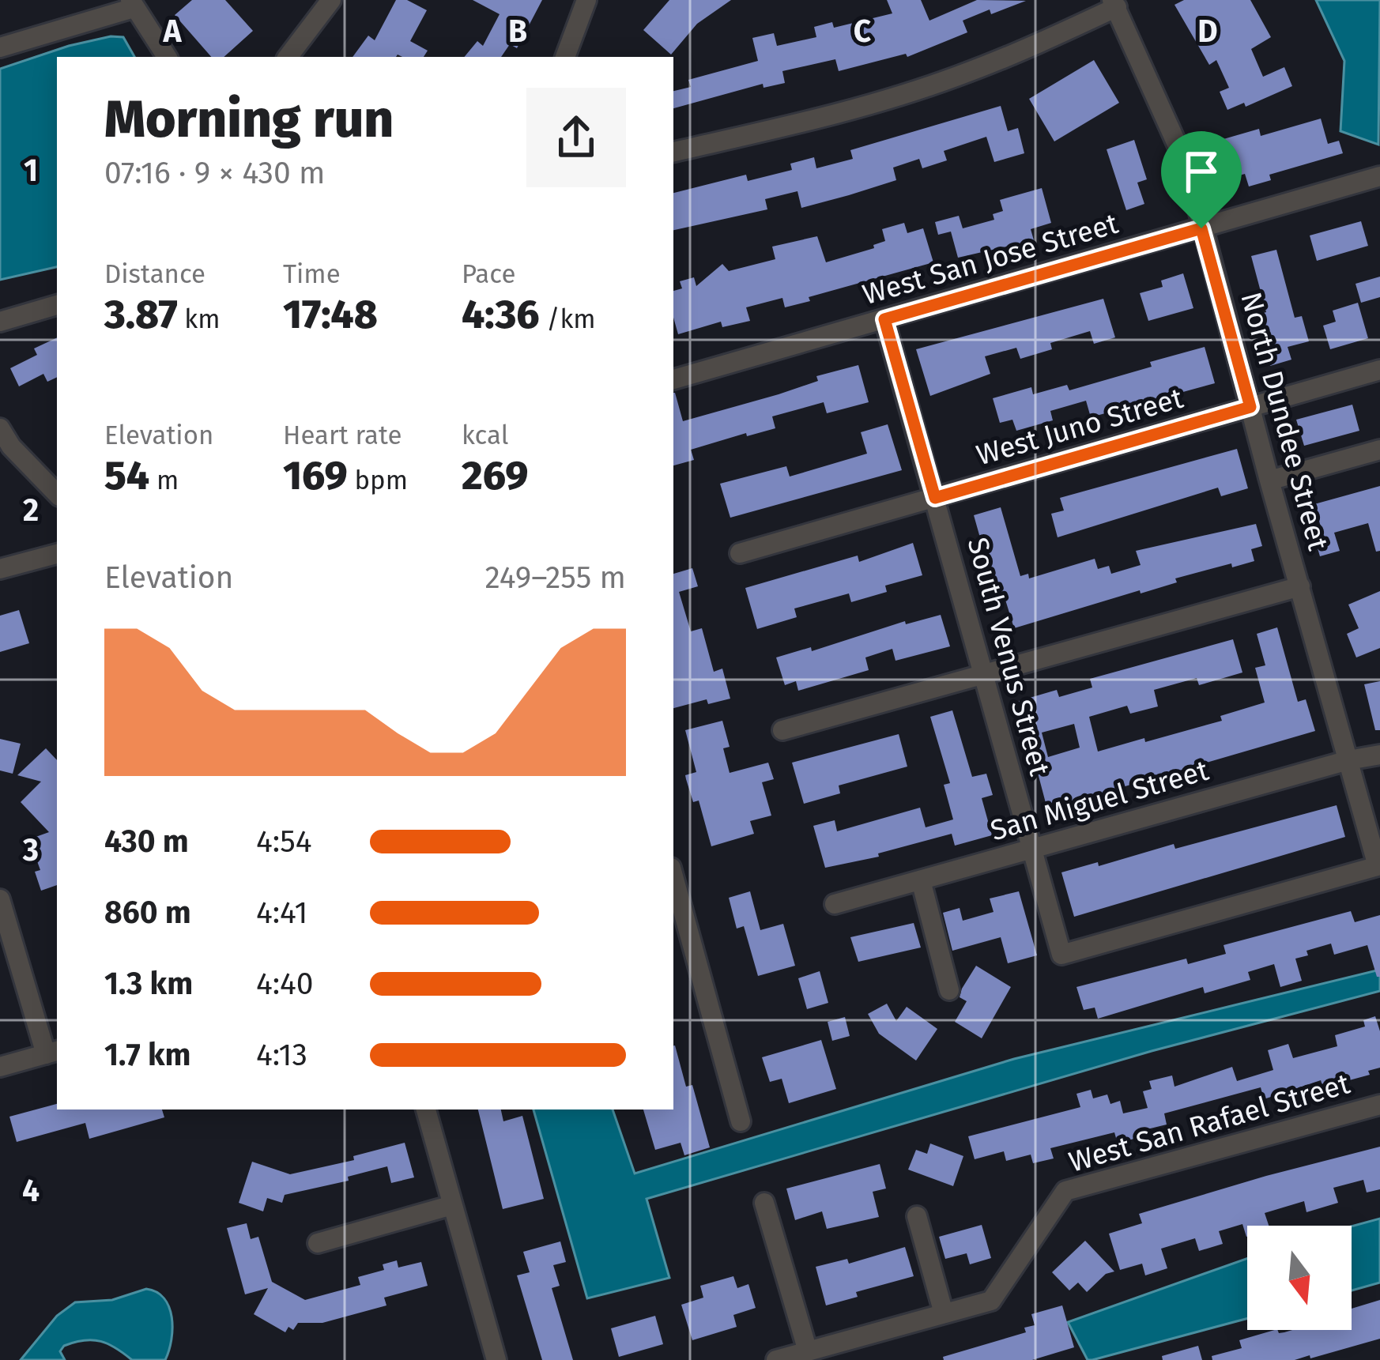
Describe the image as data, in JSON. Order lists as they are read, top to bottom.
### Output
{
  "streets": {
    "street": [
      "West San Jose Street",
      "North Dundee Street",
      "West Juno Street",
      "South Venus Street",
      "San Miguel Street",
      "West San Rafael Street"
    ]
  },
  "crossings": [
    ["West San Jose Street", "North Dundee Street"],
    ["West San Jose Street", "South Venus Street"],
    ["North Dundee Street", "West Juno Street"],
    ["North Dundee Street", "South Venus Street"],
    ["North Dundee Street", "San Miguel Street"],
    ["West Juno Street", "South Venus Street"],
    ["South Venus Street", "San Miguel Street"]
  ],
  "north": "bottom",
  "page": {
    "heading": ["Morning run", "07:16 · 9 × 430 m"],
    "stats": [
      ["Distance", "3.87 km"],
      ["Time", "17:48"],
      ["Pace", "4:36 /km"],
      ["Elevation", "54 m"],
      ["Heart rate", "169 bpm"],
      ["kcal", "269"]
    ],
    "chart": ["Elevation", "249–255 m"],
    "list": [
      {
        "name": "430 m",
        "note": "4:54"
      },
      {
        "name": "860 m",
        "note": "4:41"
      },
      {
        "name": "1.3 km",
        "note": "4:40"
      },
      {
        "name": "1.7 km",
        "note": "4:13"
      }
    ]
  },
  "grid": {
    "columns": [
      "A",
      "B",
      "C",
      "D"
    ],
    "rows": [
      "1",
      "2",
      "3",
      "4"
    ]
  }
}
